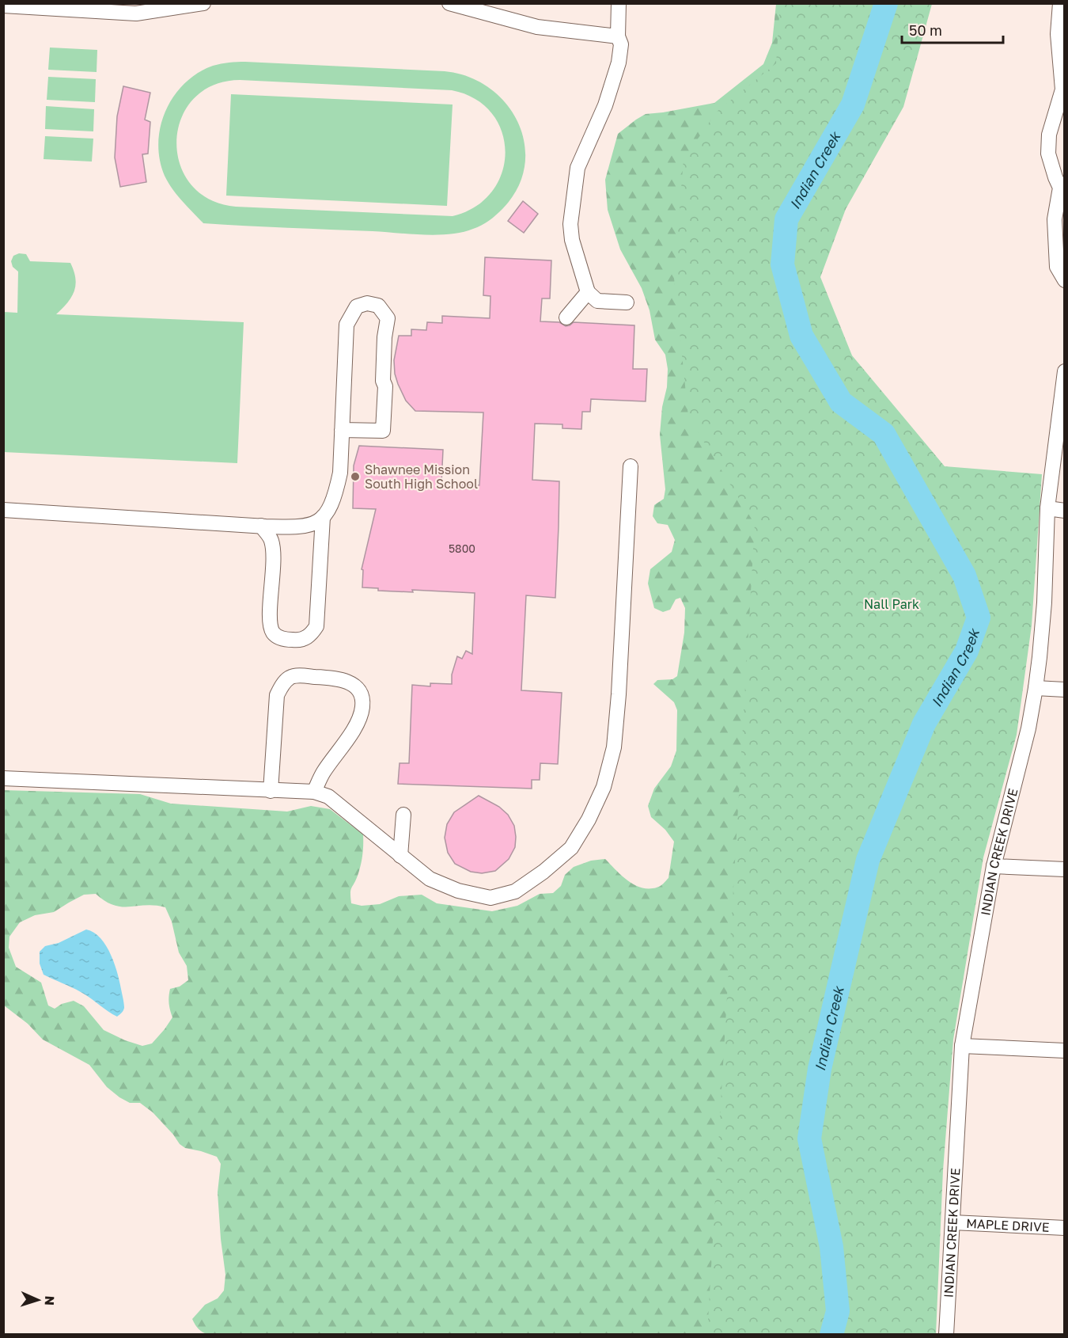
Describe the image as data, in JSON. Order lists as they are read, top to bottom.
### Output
{
  "streets": {
    "street": ["INDIAN CREEK DRIVE", "MAPLE DRIVE"]
  },
  "crossings": [
    ["INDIAN CREEK DRIVE", "MAPLE DRIVE"]
  ],
  "water": ["Indian Creek"],
  "parks": ["Nall Park"],
  "places": ["Shawnee Mission South High School"],
  "house_numbers": ["5800"],
  "scale_bar": "50 m",
  "north": "right"
}
